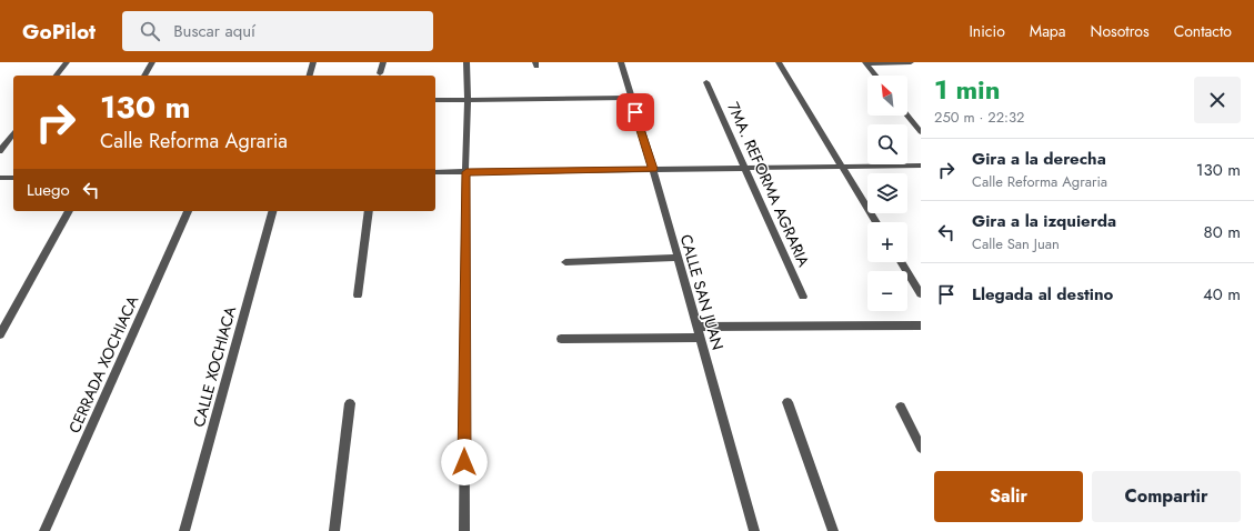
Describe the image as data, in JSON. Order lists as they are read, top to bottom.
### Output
{
  "streets": {
    "street": [
      "7MA. REFORMA AGRARIA",
      "CALLE SAN JUAN",
      "CERRADA XOCHIACA",
      "CALLE XOCHIACA"
    ]
  },
  "north": "top left",
  "page": {
    "header": "GoPilot",
    "search": "Buscar aquí",
    "nav": [
      "Inicio",
      "Mapa",
      "Nosotros",
      "Contacto"
    ],
    "heading": ["1 min", "250 m · 22:32"],
    "map_buttons": ["+", "−"],
    "turn": ["130 m", "Calle Reforma Agraria"],
    "list": [
      {
        "name": "Gira a la derecha",
        "note": "Calle Reforma Agraria",
        "value": "130 m"
      },
      {
        "name": "Gira a la izquierda",
        "note": "Calle San Juan",
        "value": "80 m"
      },
      {
        "name": "Llegada al destino",
        "value": "40 m"
      }
    ],
    "then": "Luego",
    "buttons": ["Salir", "Compartir"]
  }
}
